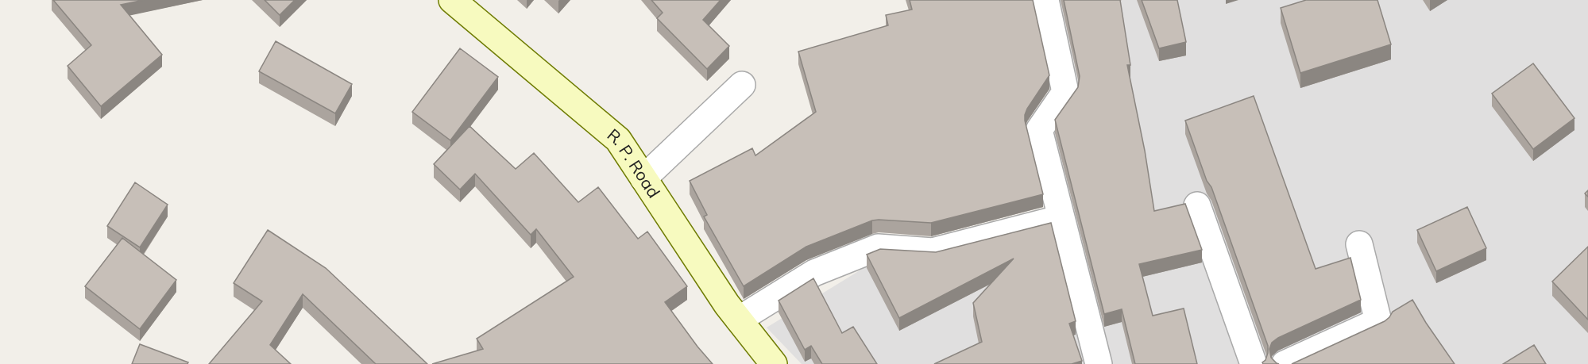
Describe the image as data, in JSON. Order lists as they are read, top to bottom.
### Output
{
  "streets": {
    "street": ["R. P. Road"]
  }
}
